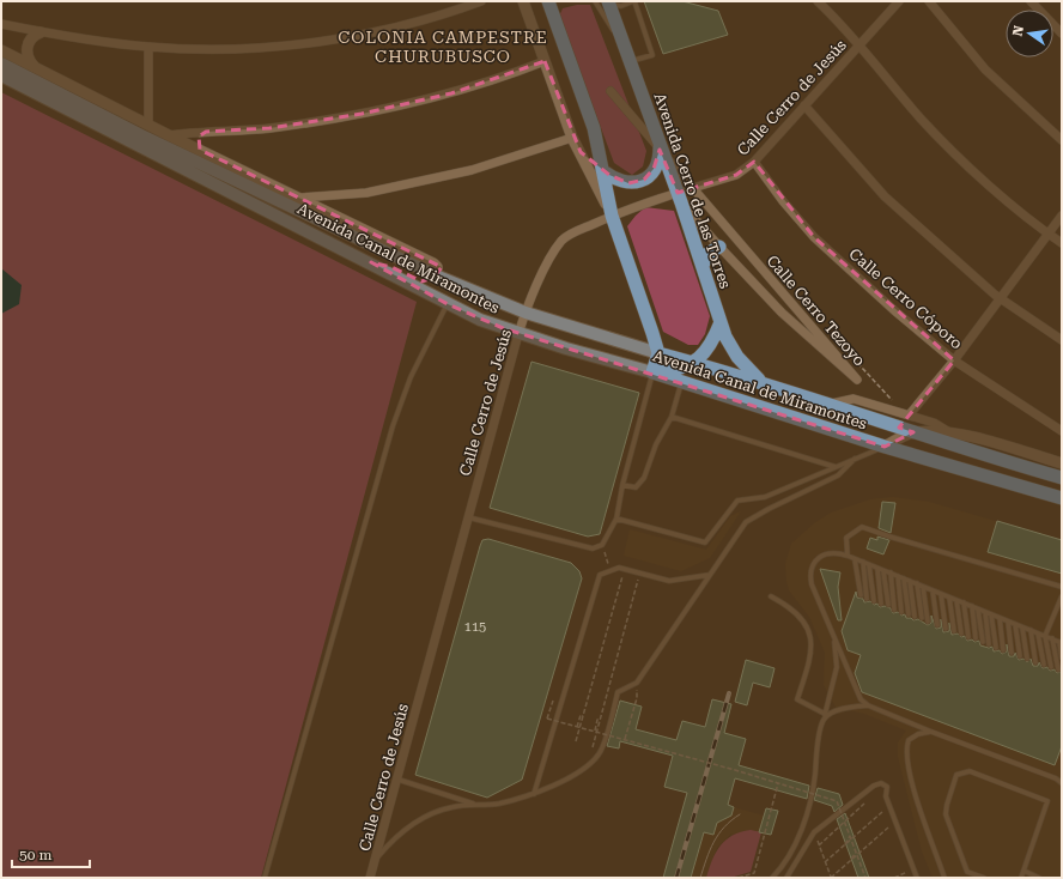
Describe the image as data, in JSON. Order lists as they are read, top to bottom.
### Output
{
  "streets": {
    "main road": ["Avenida Cerro de las Torres", "Avenida Canal de Miramontes"],
    "street": ["Calle Cerro de Jesús", "Calle Cerro Cóporo", "Calle Cerro Tezoyo"]
  },
  "crossings": [
    ["Calle Cerro de Jesús", "Avenida Cerro de las Torres"],
    ["Calle Cerro de Jesús", "Avenida Canal de Miramontes"],
    ["Calle Cerro de Jesús", "Calle Cerro Cóporo"],
    ["Calle Cerro de Jesús", "Calle Cerro Tezoyo"],
    ["Avenida Cerro de las Torres", "Avenida Canal de Miramontes"],
    ["Avenida Cerro de las Torres", "Calle Cerro Tezoyo"]
  ],
  "districts": ["COLONIA CAMPESTRE CHURUBUSCO"],
  "house_numbers": ["115"],
  "scale_bar": "50 m",
  "north": "left"
}
